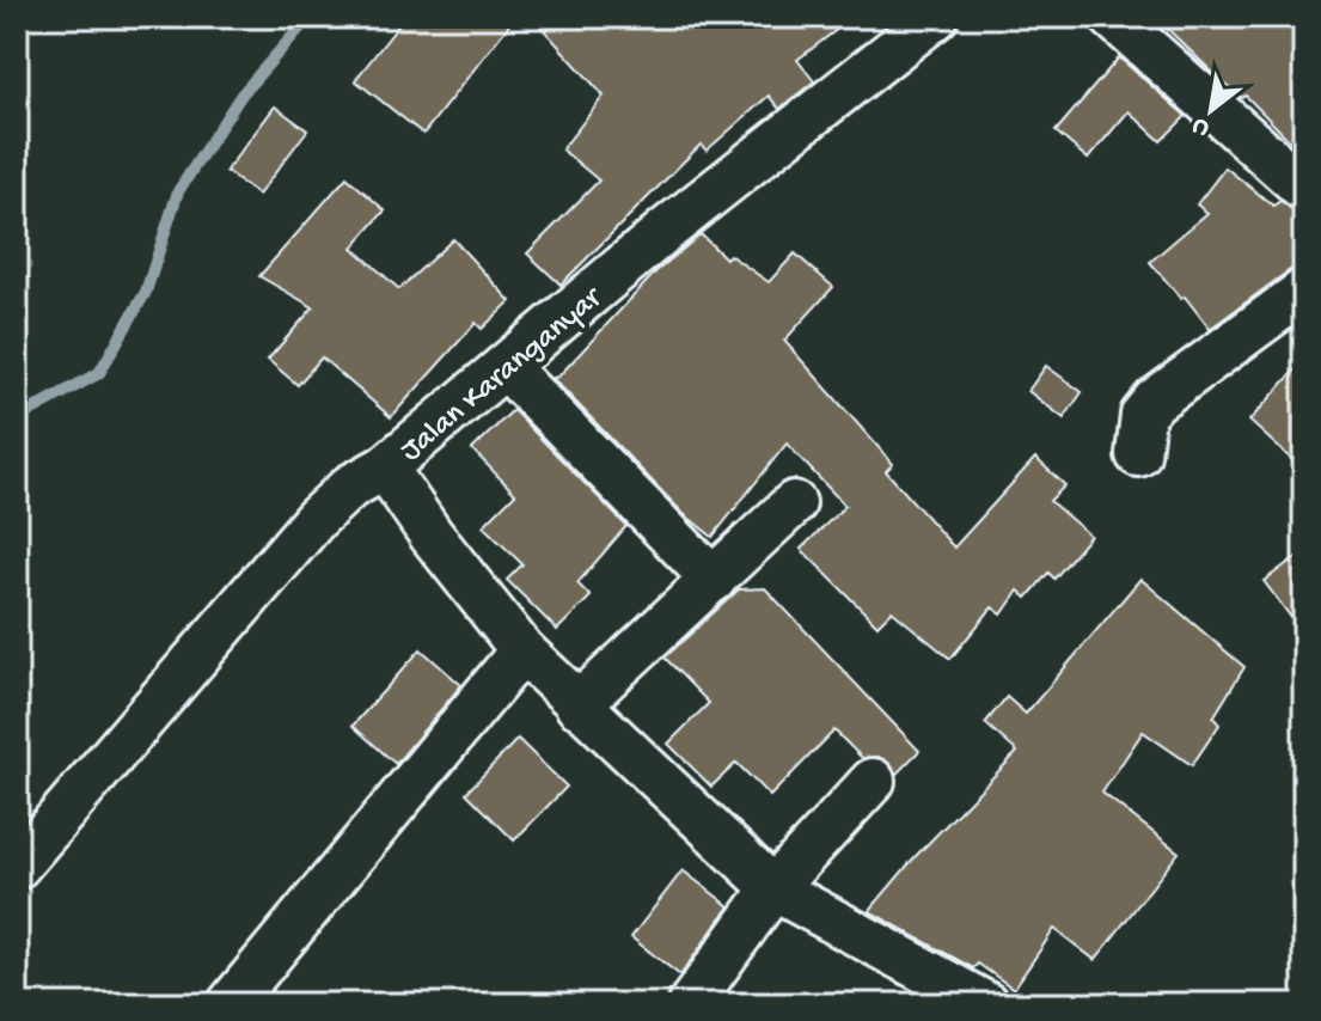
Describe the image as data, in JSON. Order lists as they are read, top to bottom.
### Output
{
  "streets": {
    "street": ["Jalan Karanganyar"]
  },
  "north": "bottom left"
}
